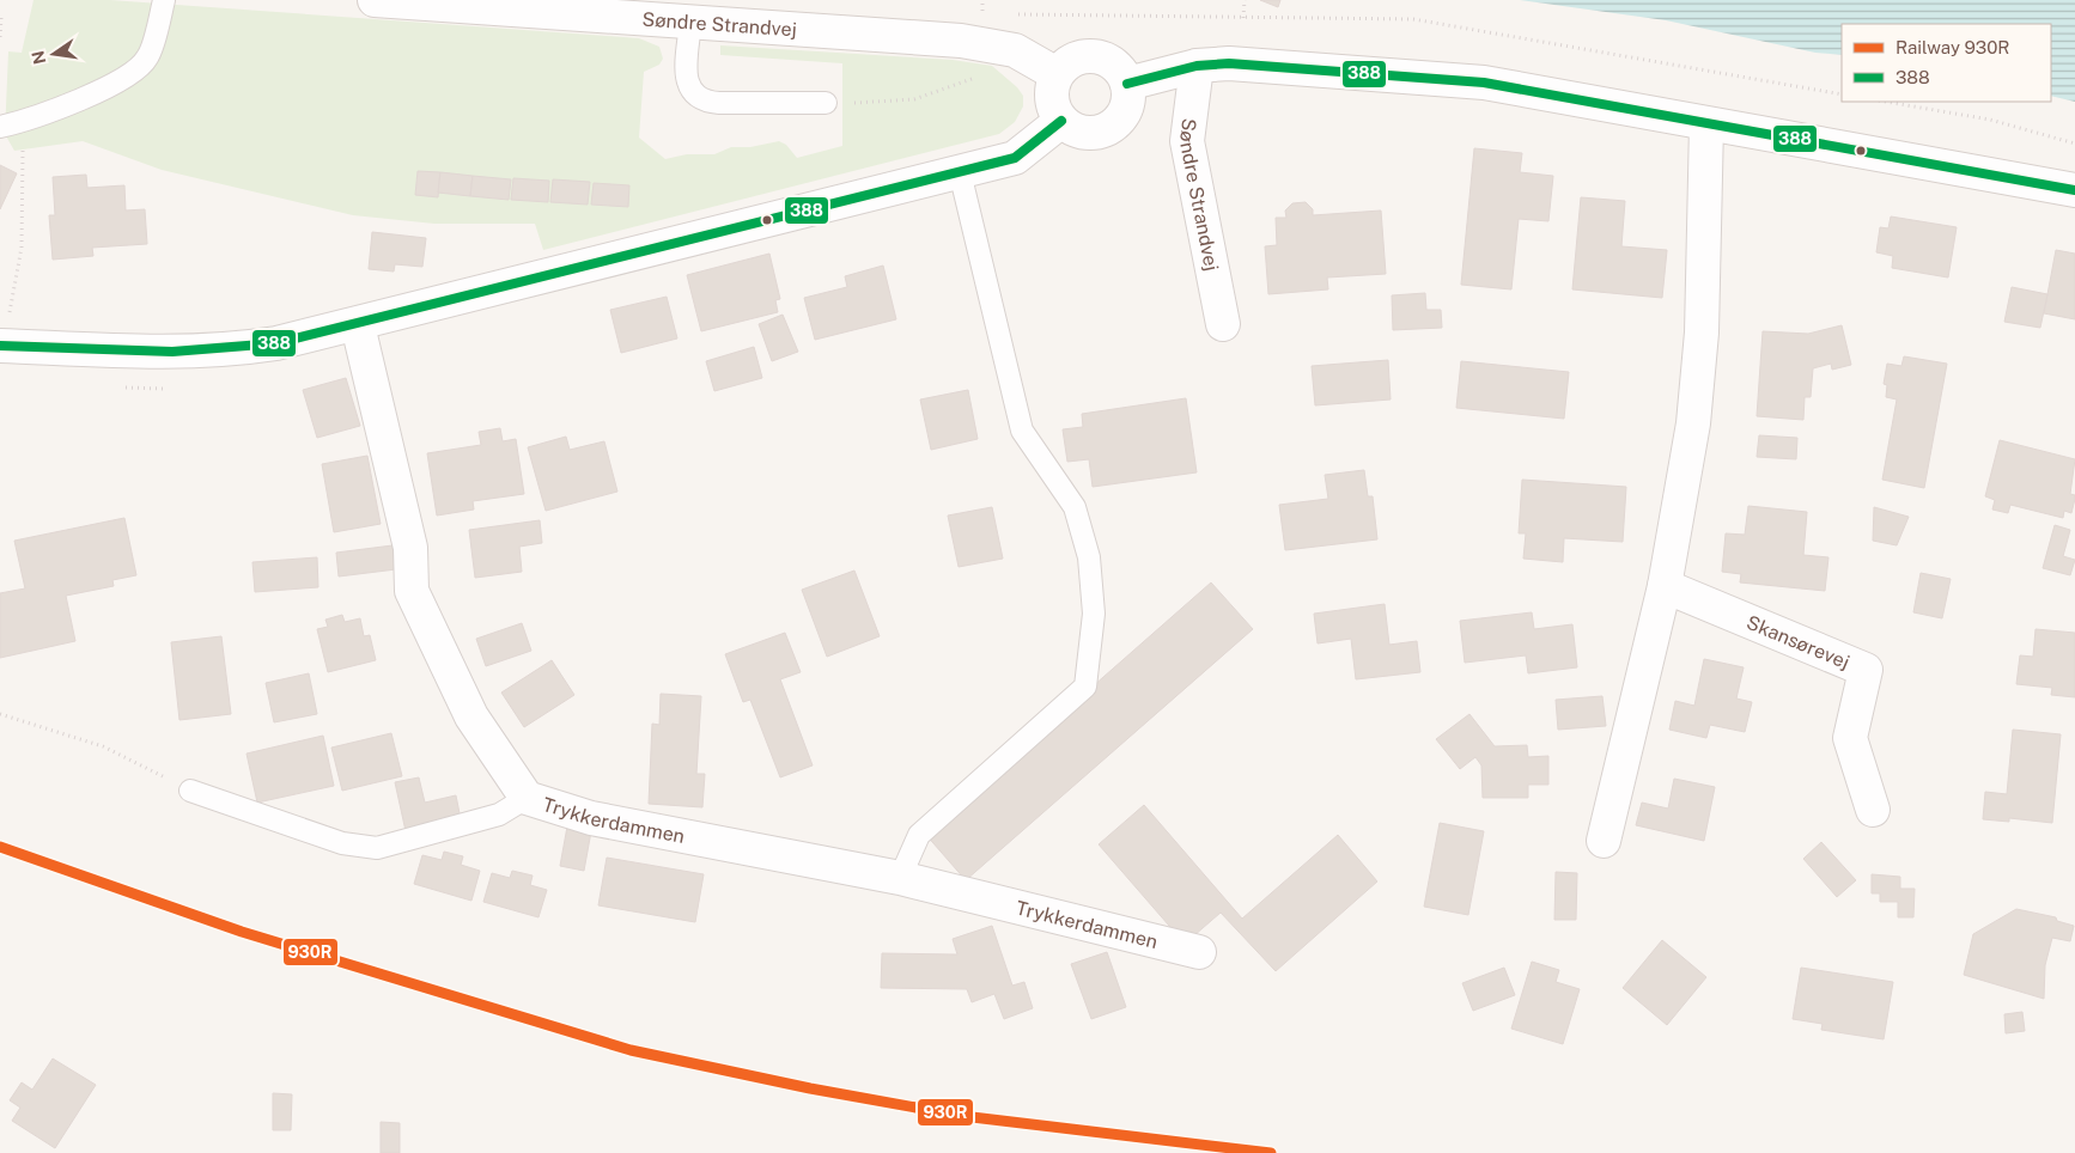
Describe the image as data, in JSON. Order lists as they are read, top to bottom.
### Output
{
  "streets": {
    "street": ["Søndre Strandvej", "Skansørevej", "Trykkerdammen"]
  },
  "lines": ["transit line 388", "rail line 930R"],
  "legend": ["Railway 930R", "388"],
  "north": "left"
}
